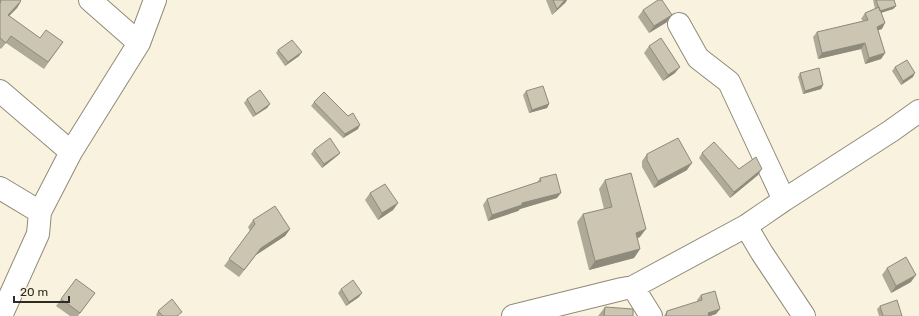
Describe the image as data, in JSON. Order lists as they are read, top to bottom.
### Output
{
  "scale_bar": "20 m"
}
